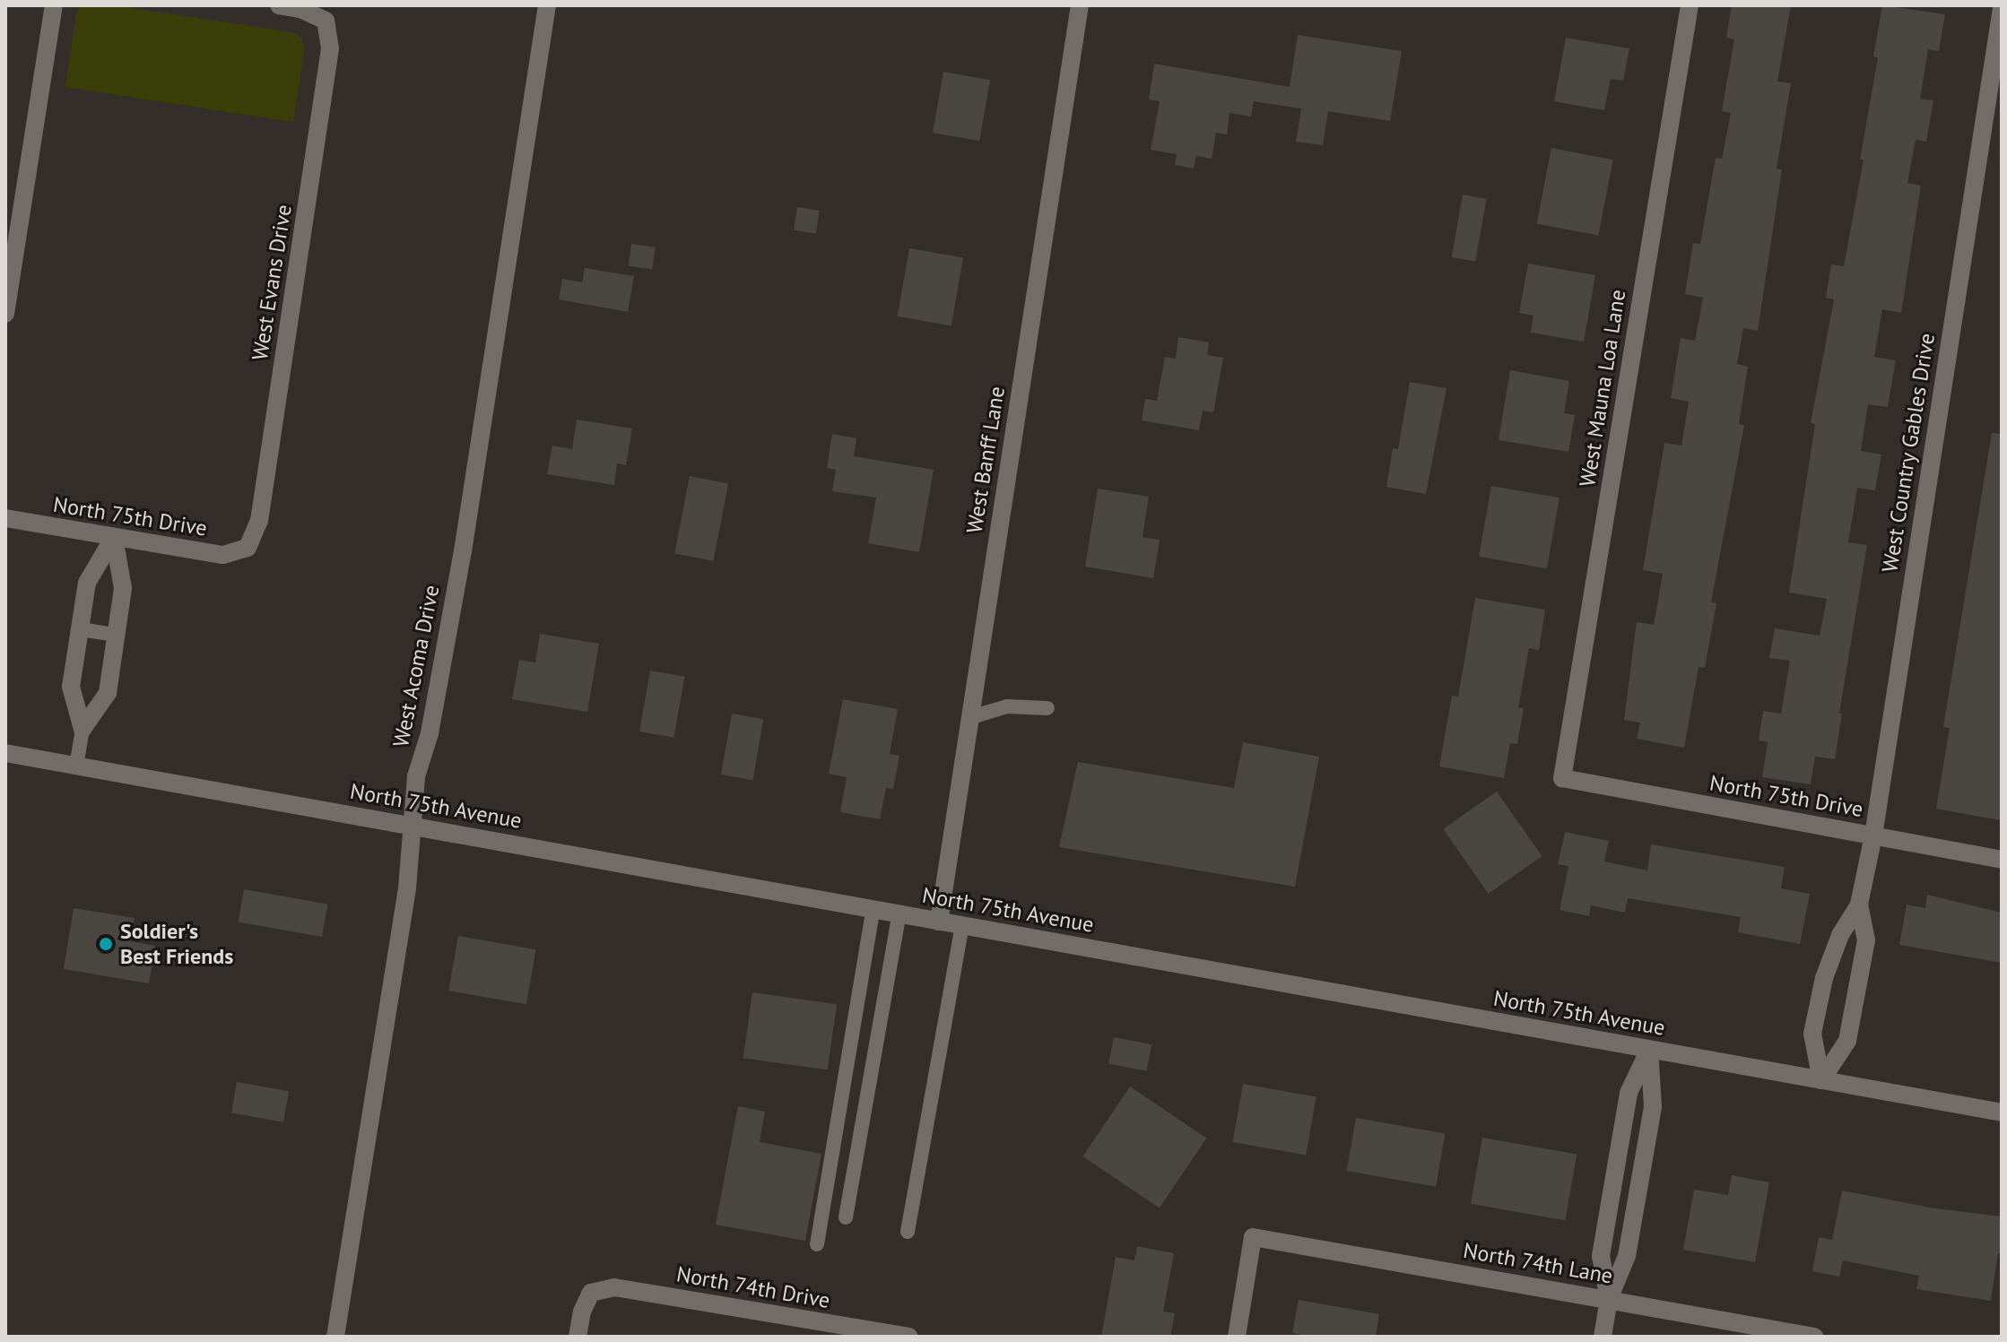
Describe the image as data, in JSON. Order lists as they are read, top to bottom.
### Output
{
  "streets": {
    "street": [
      "West Evans Drive",
      "West Mauna Loa Lane",
      "West Country Gables Drive",
      "West Banff Lane",
      "North 75th Drive",
      "West Acoma Drive",
      "North 75th Avenue",
      "North 74th Lane",
      "North 74th Drive"
    ]
  },
  "crossings": [
    ["West Evans Drive", "North 75th Drive"],
    ["West Mauna Loa Lane", "North 75th Drive"],
    ["West Country Gables Drive", "North 75th Drive"],
    ["West Country Gables Drive", "North 75th Avenue"],
    ["West Banff Lane", "North 75th Avenue"],
    ["West Acoma Drive", "North 75th Avenue"]
  ],
  "places": ["Soldier's Best Friends"]
}
